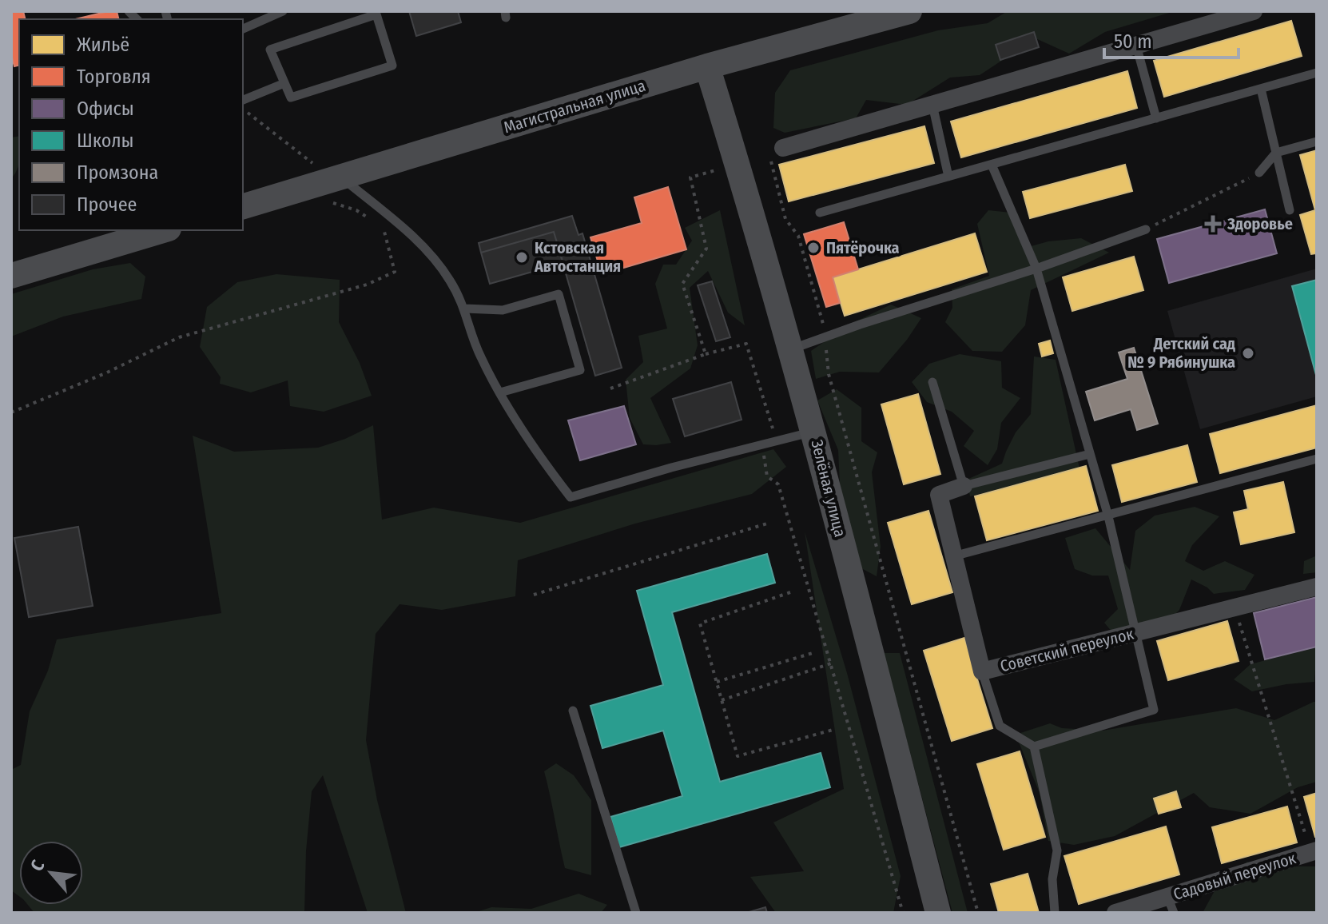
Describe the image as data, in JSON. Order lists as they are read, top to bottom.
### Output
{
  "streets": {
    "main road": ["Магистральная улица", "Зелёная улица"],
    "street": ["Советский переулок", "Садовый переулок"]
  },
  "crossings": [
    ["Магистральная улица", "Зелёная улица"]
  ],
  "places": {
    "health": ["Здоровье"],
    "other": ["Пятёрочка", "Кстовская Автостанция", "Детский сад № 9 Рябинушка"]
  },
  "legend": [
    "Жильё",
    "Торговля",
    "Офисы",
    "Школы",
    "Промзона",
    "Прочее"
  ],
  "scale_bar": "50 m",
  "north": "top left"
}
